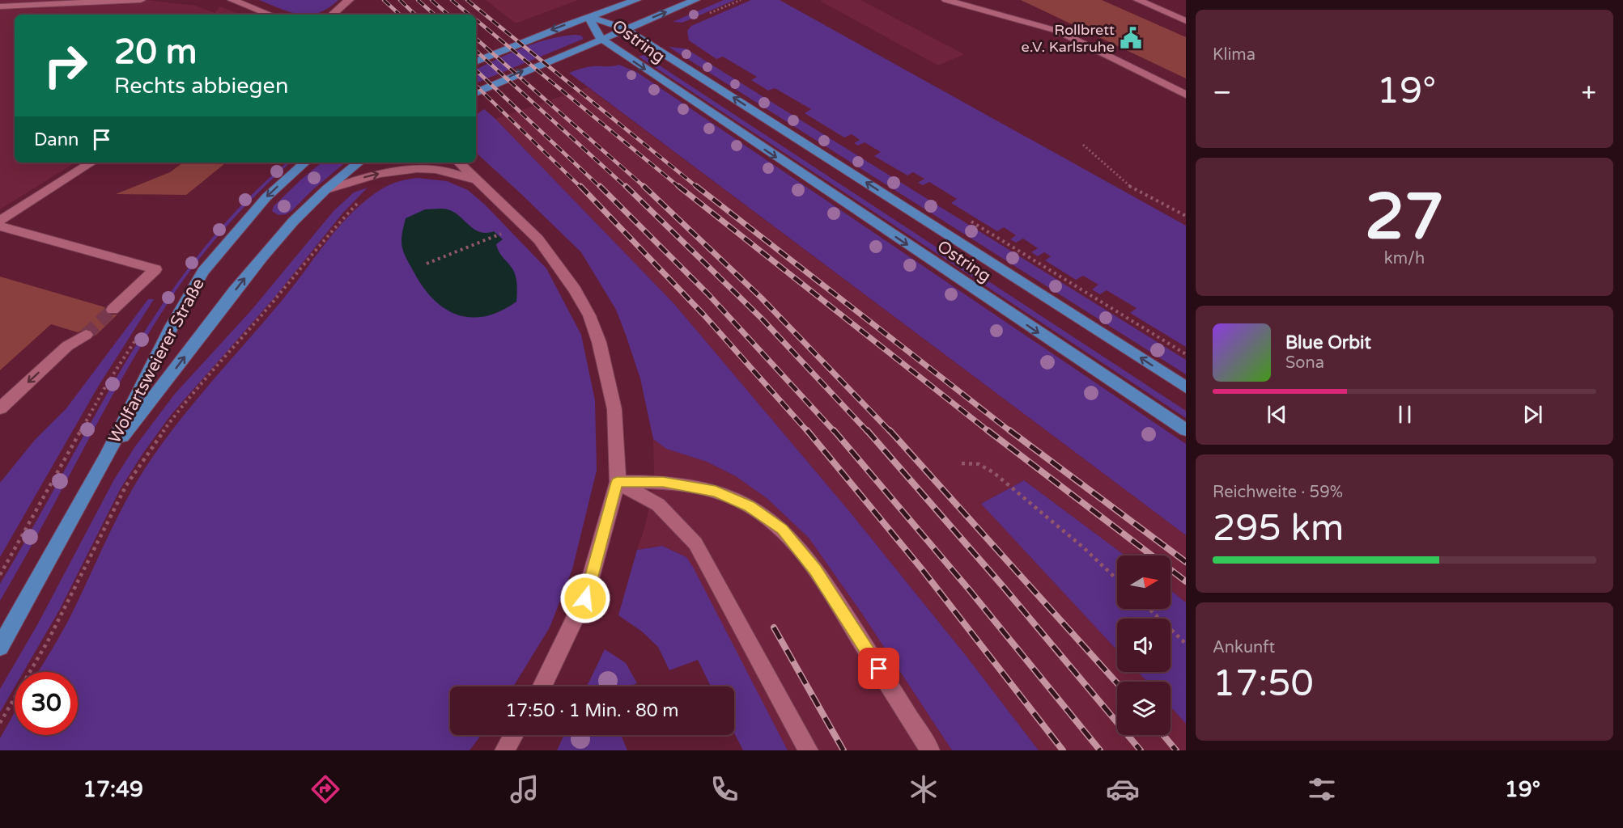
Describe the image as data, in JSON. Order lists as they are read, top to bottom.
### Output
{
  "streets": {
    "main road": ["Ostring", "Wolfartsweierer Straße"]
  },
  "places": {
    "public building": ["Rollbrett e.V. Karlsruhe"]
  },
  "north": "right",
  "page": {
    "tile": [
      "Klima",
      ["27", "km/h"],
      ["Reichweite · 59%", "295 km"],
      ["Ankunft", "17:50"]
    ],
    "turn": ["20 m", "Rechts abbiegen"],
    "heat": ["−", "19°", "+"],
    "then": "Dann",
    "song": ["Blue Orbit", "Sona"],
    "limit": "30",
    "trip": "17:50 · 1 Min. · 80 m",
    "tabs": ["17:49", "19°"]
  }
}
